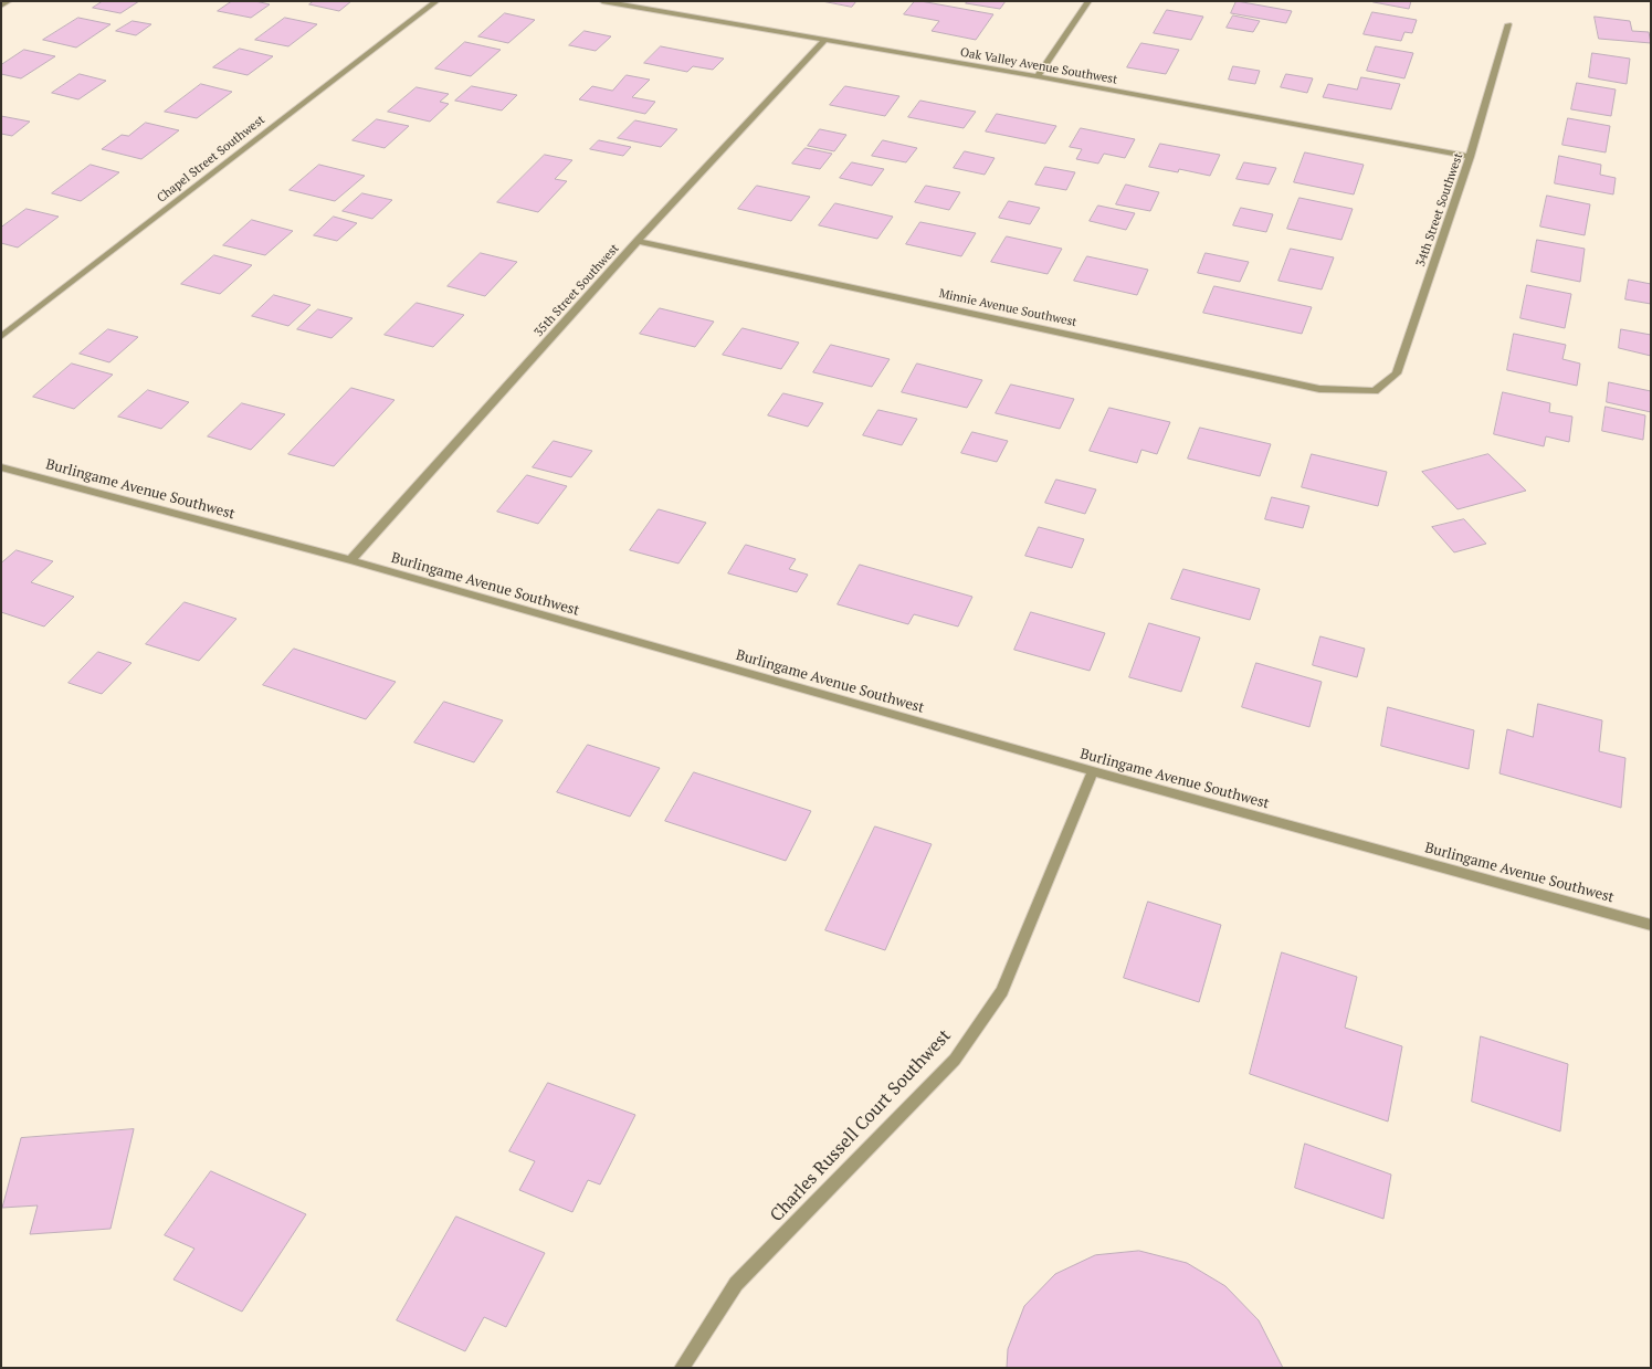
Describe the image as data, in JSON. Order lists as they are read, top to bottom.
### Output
{
  "streets": {
    "street": [
      "Oak Valley Avenue Southwest",
      "Chapel Street Southwest",
      "34th Street Southwest",
      "35th Street Southwest",
      "Minnie Avenue Southwest",
      "Burlingame Avenue Southwest",
      "Charles Russell Court Southwest"
    ]
  },
  "crossings": [
    ["Oak Valley Avenue Southwest", "34th Street Southwest"],
    ["Oak Valley Avenue Southwest", "35th Street Southwest"],
    ["34th Street Southwest", "Minnie Avenue Southwest"],
    ["35th Street Southwest", "Minnie Avenue Southwest"],
    ["35th Street Southwest", "Burlingame Avenue Southwest"],
    ["Burlingame Avenue Southwest", "Charles Russell Court Southwest"]
  ]
}
